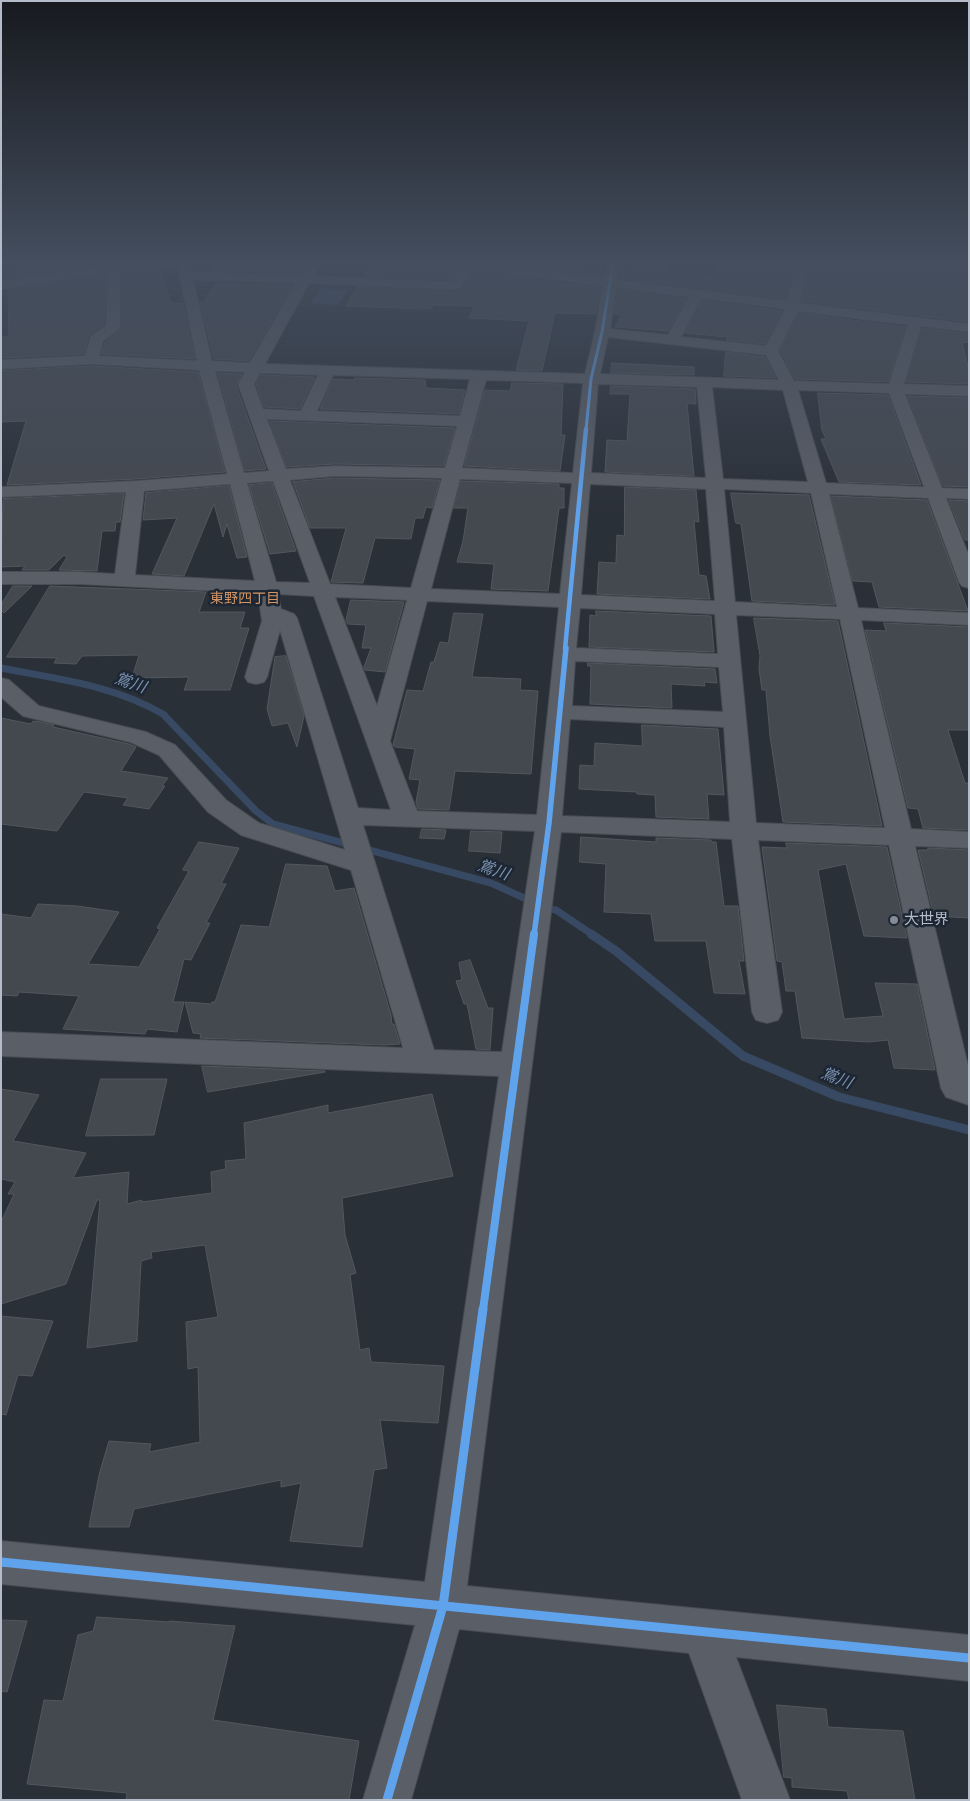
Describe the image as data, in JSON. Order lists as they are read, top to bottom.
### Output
{
  "districts": ["東野四丁目"],
  "water": ["鴬川"],
  "places": ["大世界"]
}
